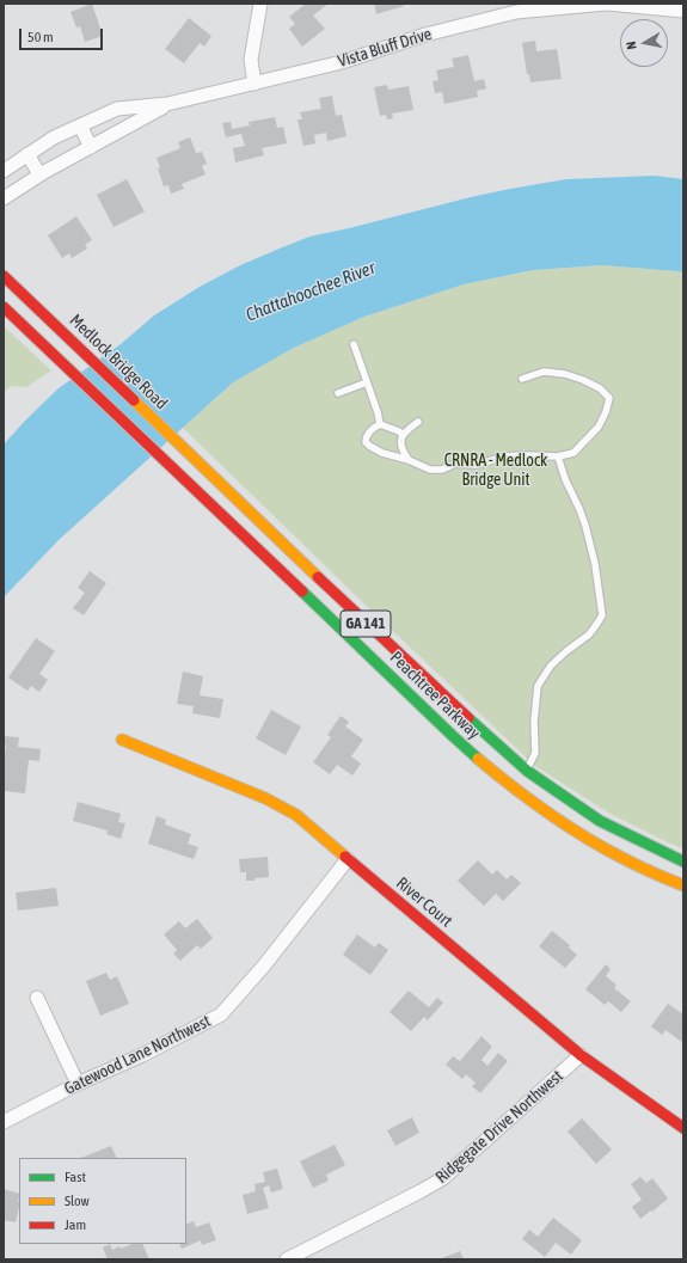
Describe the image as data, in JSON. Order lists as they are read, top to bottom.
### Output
{
  "streets": {
    "main road": [
      "Medlock Bridge Road",
      "GA 141",
      "Peachtree Parkway",
      "River Court"
    ],
    "street": ["Vista Bluff Drive", "Gatewood Lane Northwest", "Ridgegate Drive Northwest"]
  },
  "crossings": [
    ["Medlock Bridge Road", "Peachtree Parkway"],
    ["River Court", "Gatewood Lane Northwest"],
    ["River Court", "Ridgegate Drive Northwest"]
  ],
  "water": ["Chattahoochee River"],
  "parks": ["CRNRA - Medlock Bridge Unit"],
  "legend": ["Fast", "Slow", "Jam"],
  "scale_bar": "50 m",
  "north": "left"
}
